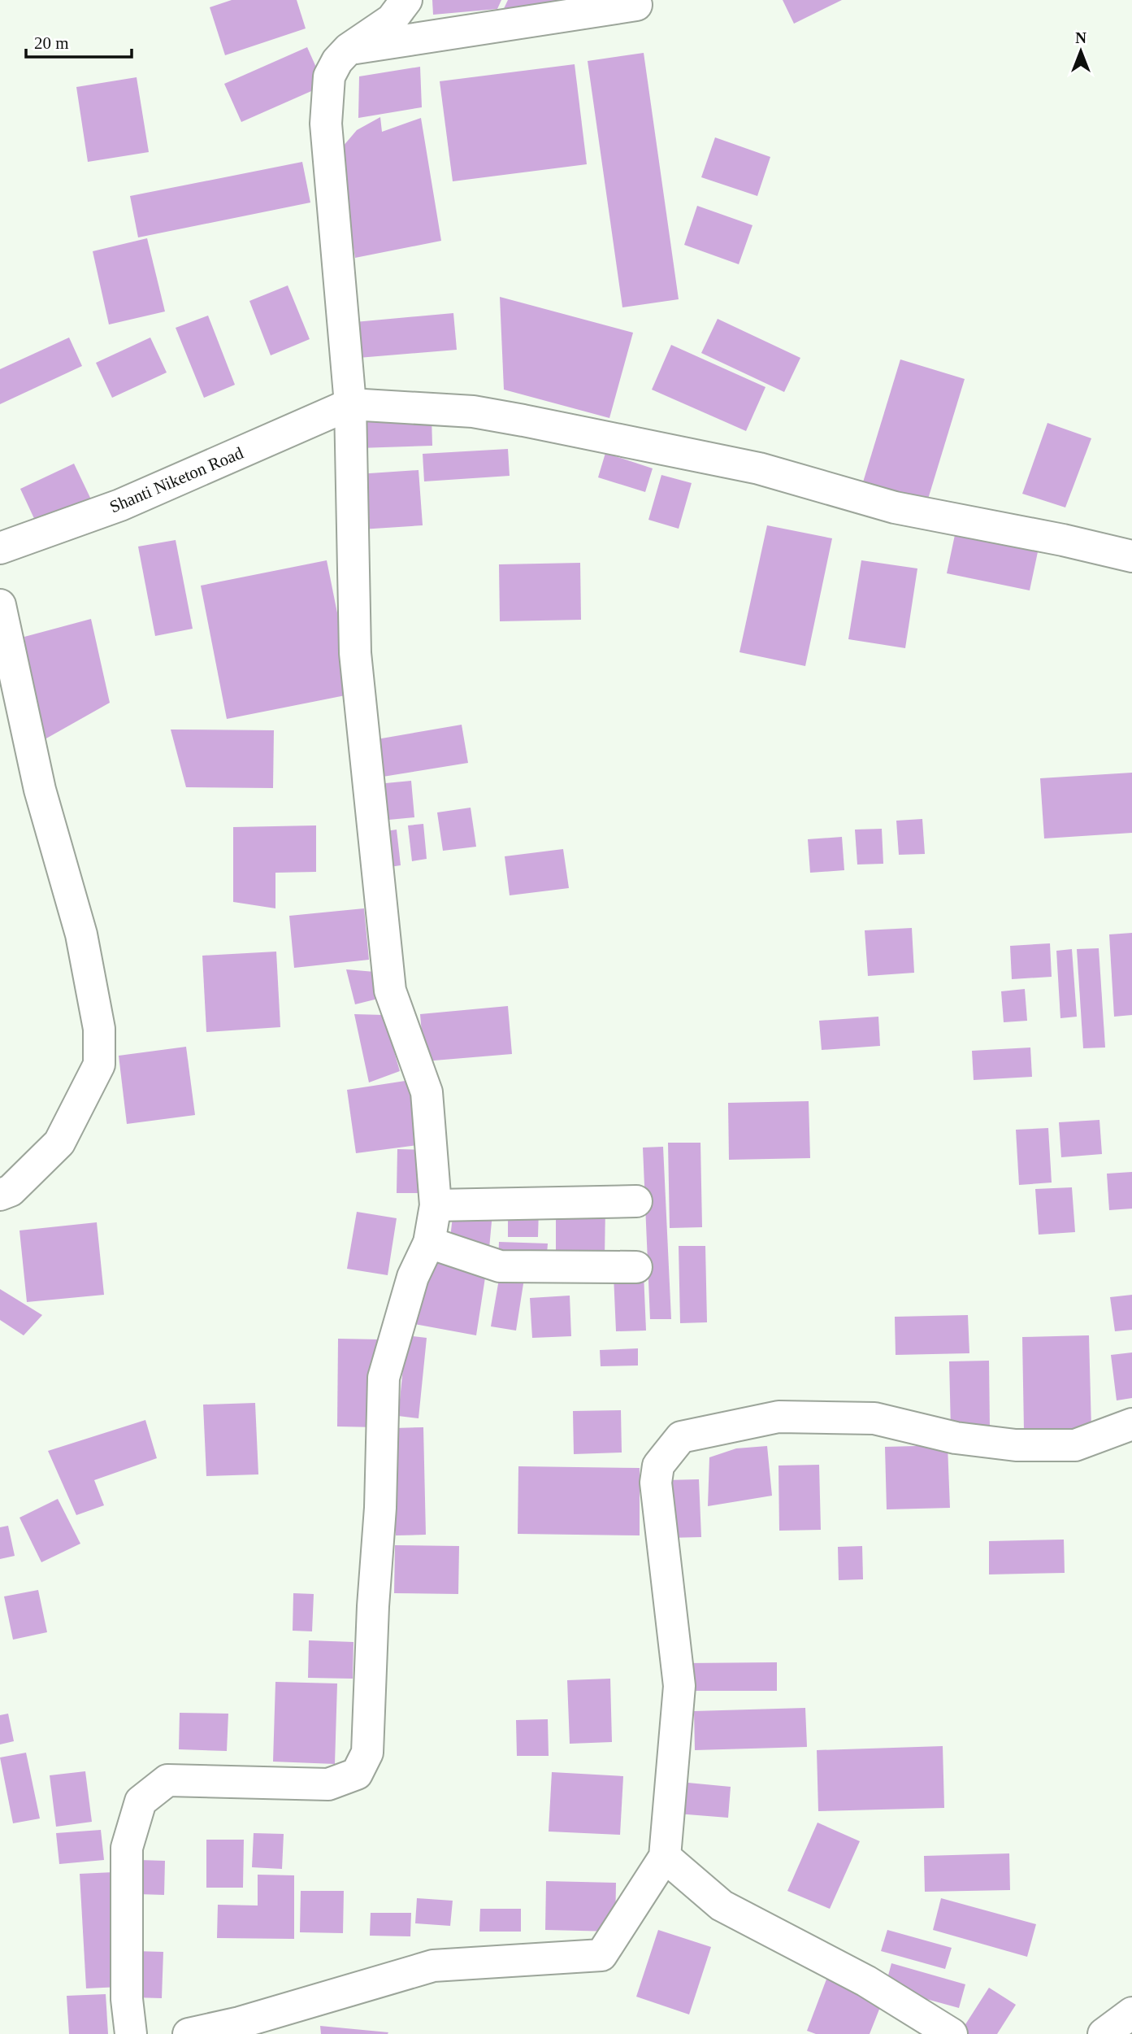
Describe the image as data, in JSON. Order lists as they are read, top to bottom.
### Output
{
  "streets": {
    "street": ["Shanti Niketon Road"]
  },
  "scale_bar": "20 m",
  "north": "top"
}
